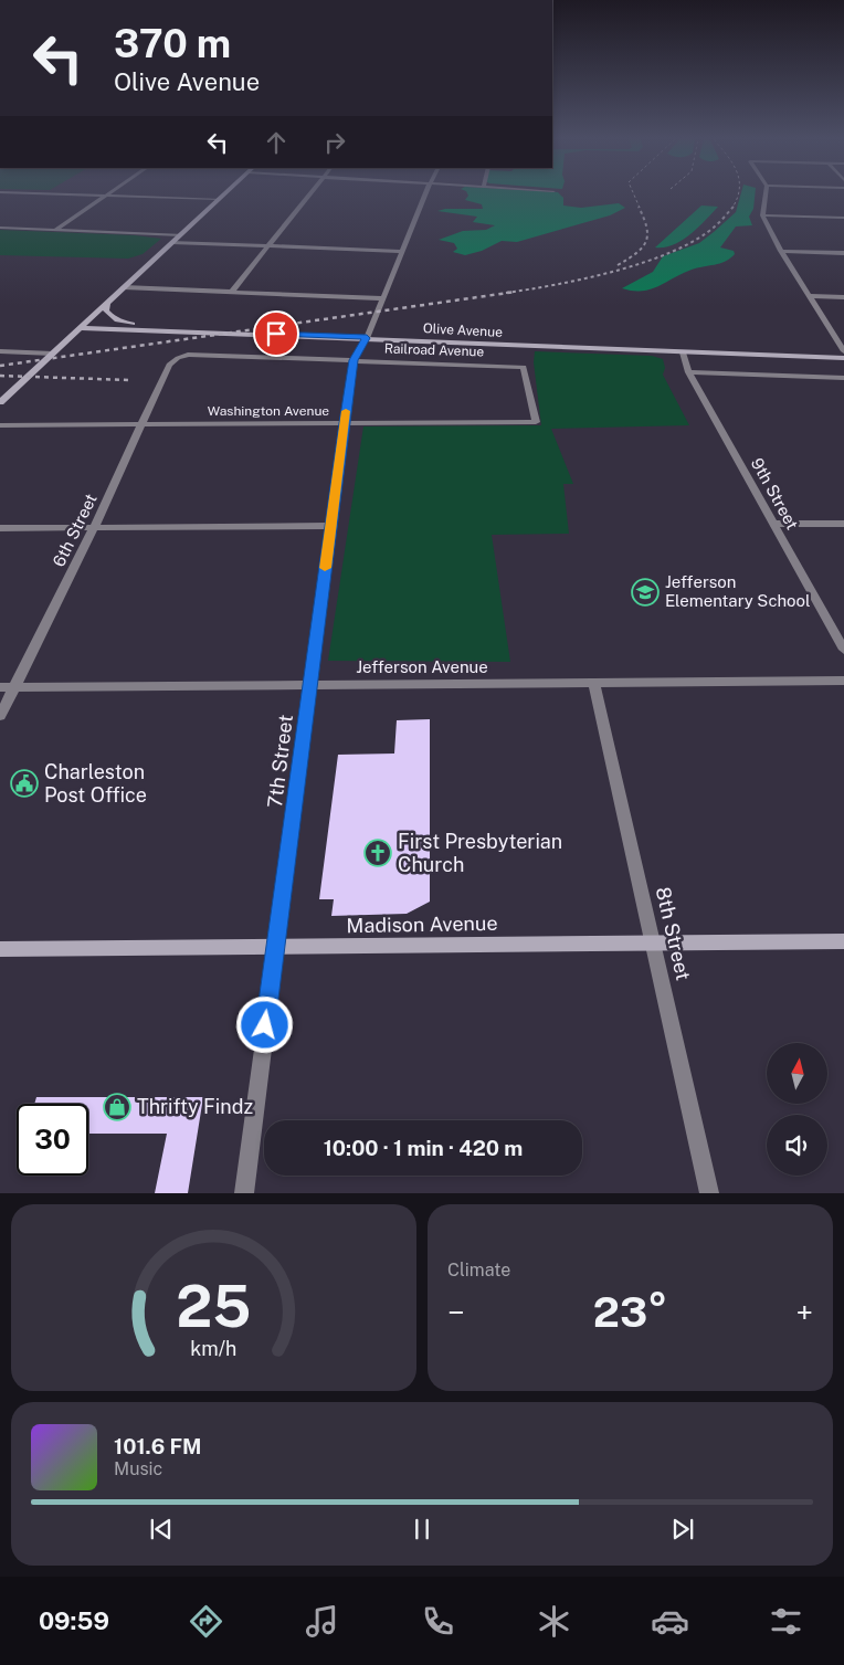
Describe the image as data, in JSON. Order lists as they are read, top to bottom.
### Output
{
  "streets": {
    "main road": ["Olive Avenue", "Madison Avenue"],
    "street": [
      "Railroad Avenue",
      "Washington Avenue",
      "9th Street",
      "6th Street",
      "Jefferson Avenue",
      "7th Street",
      "8th Street"
    ]
  },
  "crossings": [
    ["Olive Avenue", "9th Street"],
    ["Olive Avenue", "7th Street"],
    ["Railroad Avenue", "Washington Avenue"],
    ["Railroad Avenue", "6th Street"],
    ["Railroad Avenue", "7th Street"],
    ["Washington Avenue", "6th Street"],
    ["Washington Avenue", "7th Street"],
    ["6th Street", "Jefferson Avenue"],
    ["Jefferson Avenue", "7th Street"],
    ["Jefferson Avenue", "8th Street"],
    ["7th Street", "Madison Avenue"],
    ["Madison Avenue", "8th Street"]
  ],
  "places": {
    "school or university": ["Jefferson Elementary School"],
    "public building": ["Charleston Post Office"],
    "church": ["First Presbyterian Church"],
    "shop": ["Thrifty Findz"]
  },
  "north": "top",
  "page": {
    "turn": ["370 m", "Olive Avenue"],
    "limit": "30",
    "trip": "10:00 · 1 min · 420 m",
    "tile": "Climate",
    "heat": ["−", "23°", "+"],
    "song": ["101.6 FM", "Music"],
    "tabs": "09:59",
    "gauge": ["25", "km/h"]
  }
}
